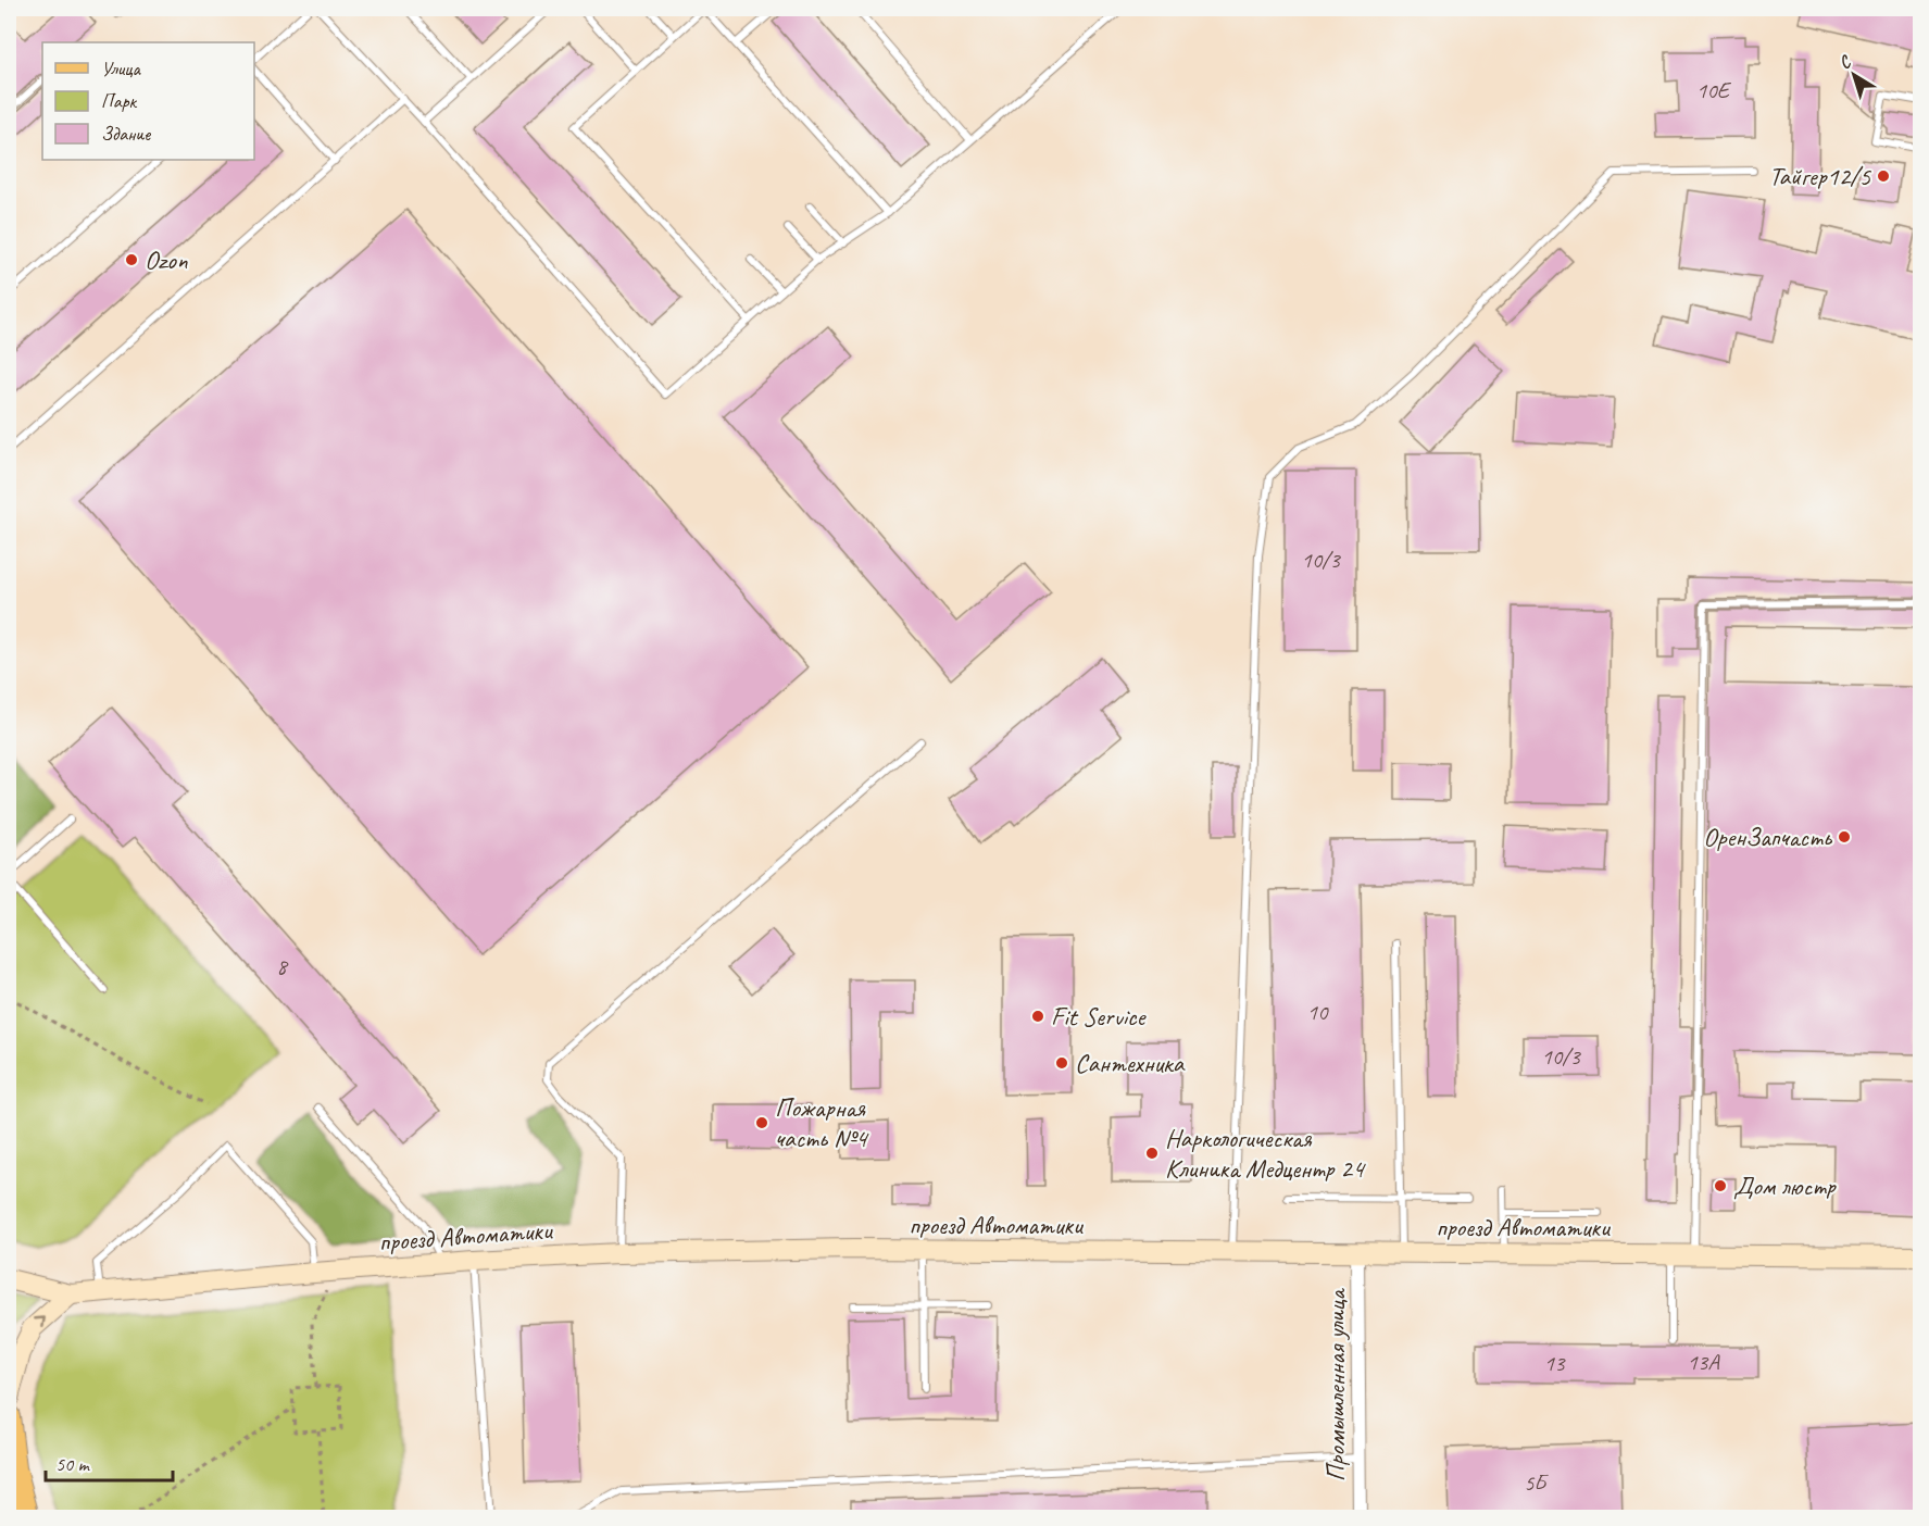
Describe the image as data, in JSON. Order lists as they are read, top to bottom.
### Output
{
  "streets": {
    "main road": ["проезд Автоматики"],
    "street": ["Промышленная улица"]
  },
  "crossings": [
    ["проезд Автоматики", "Промышленная улица"]
  ],
  "places": [
    "Тайгер12/5",
    "Ozon",
    "ОренЗапчасть",
    "Fit Service",
    "Сантехника",
    "Пожарная часть №4",
    "Наркологическая Клиника Медцентр 24",
    "Дом люстр"
  ],
  "house_numbers": [
    "10Е",
    "10/3",
    "8",
    "10",
    "10/3",
    "13А",
    "13",
    "5Б"
  ],
  "legend": ["Улица", "Парк", "Здание"],
  "scale_bar": "50 m",
  "north": "top left"
}
